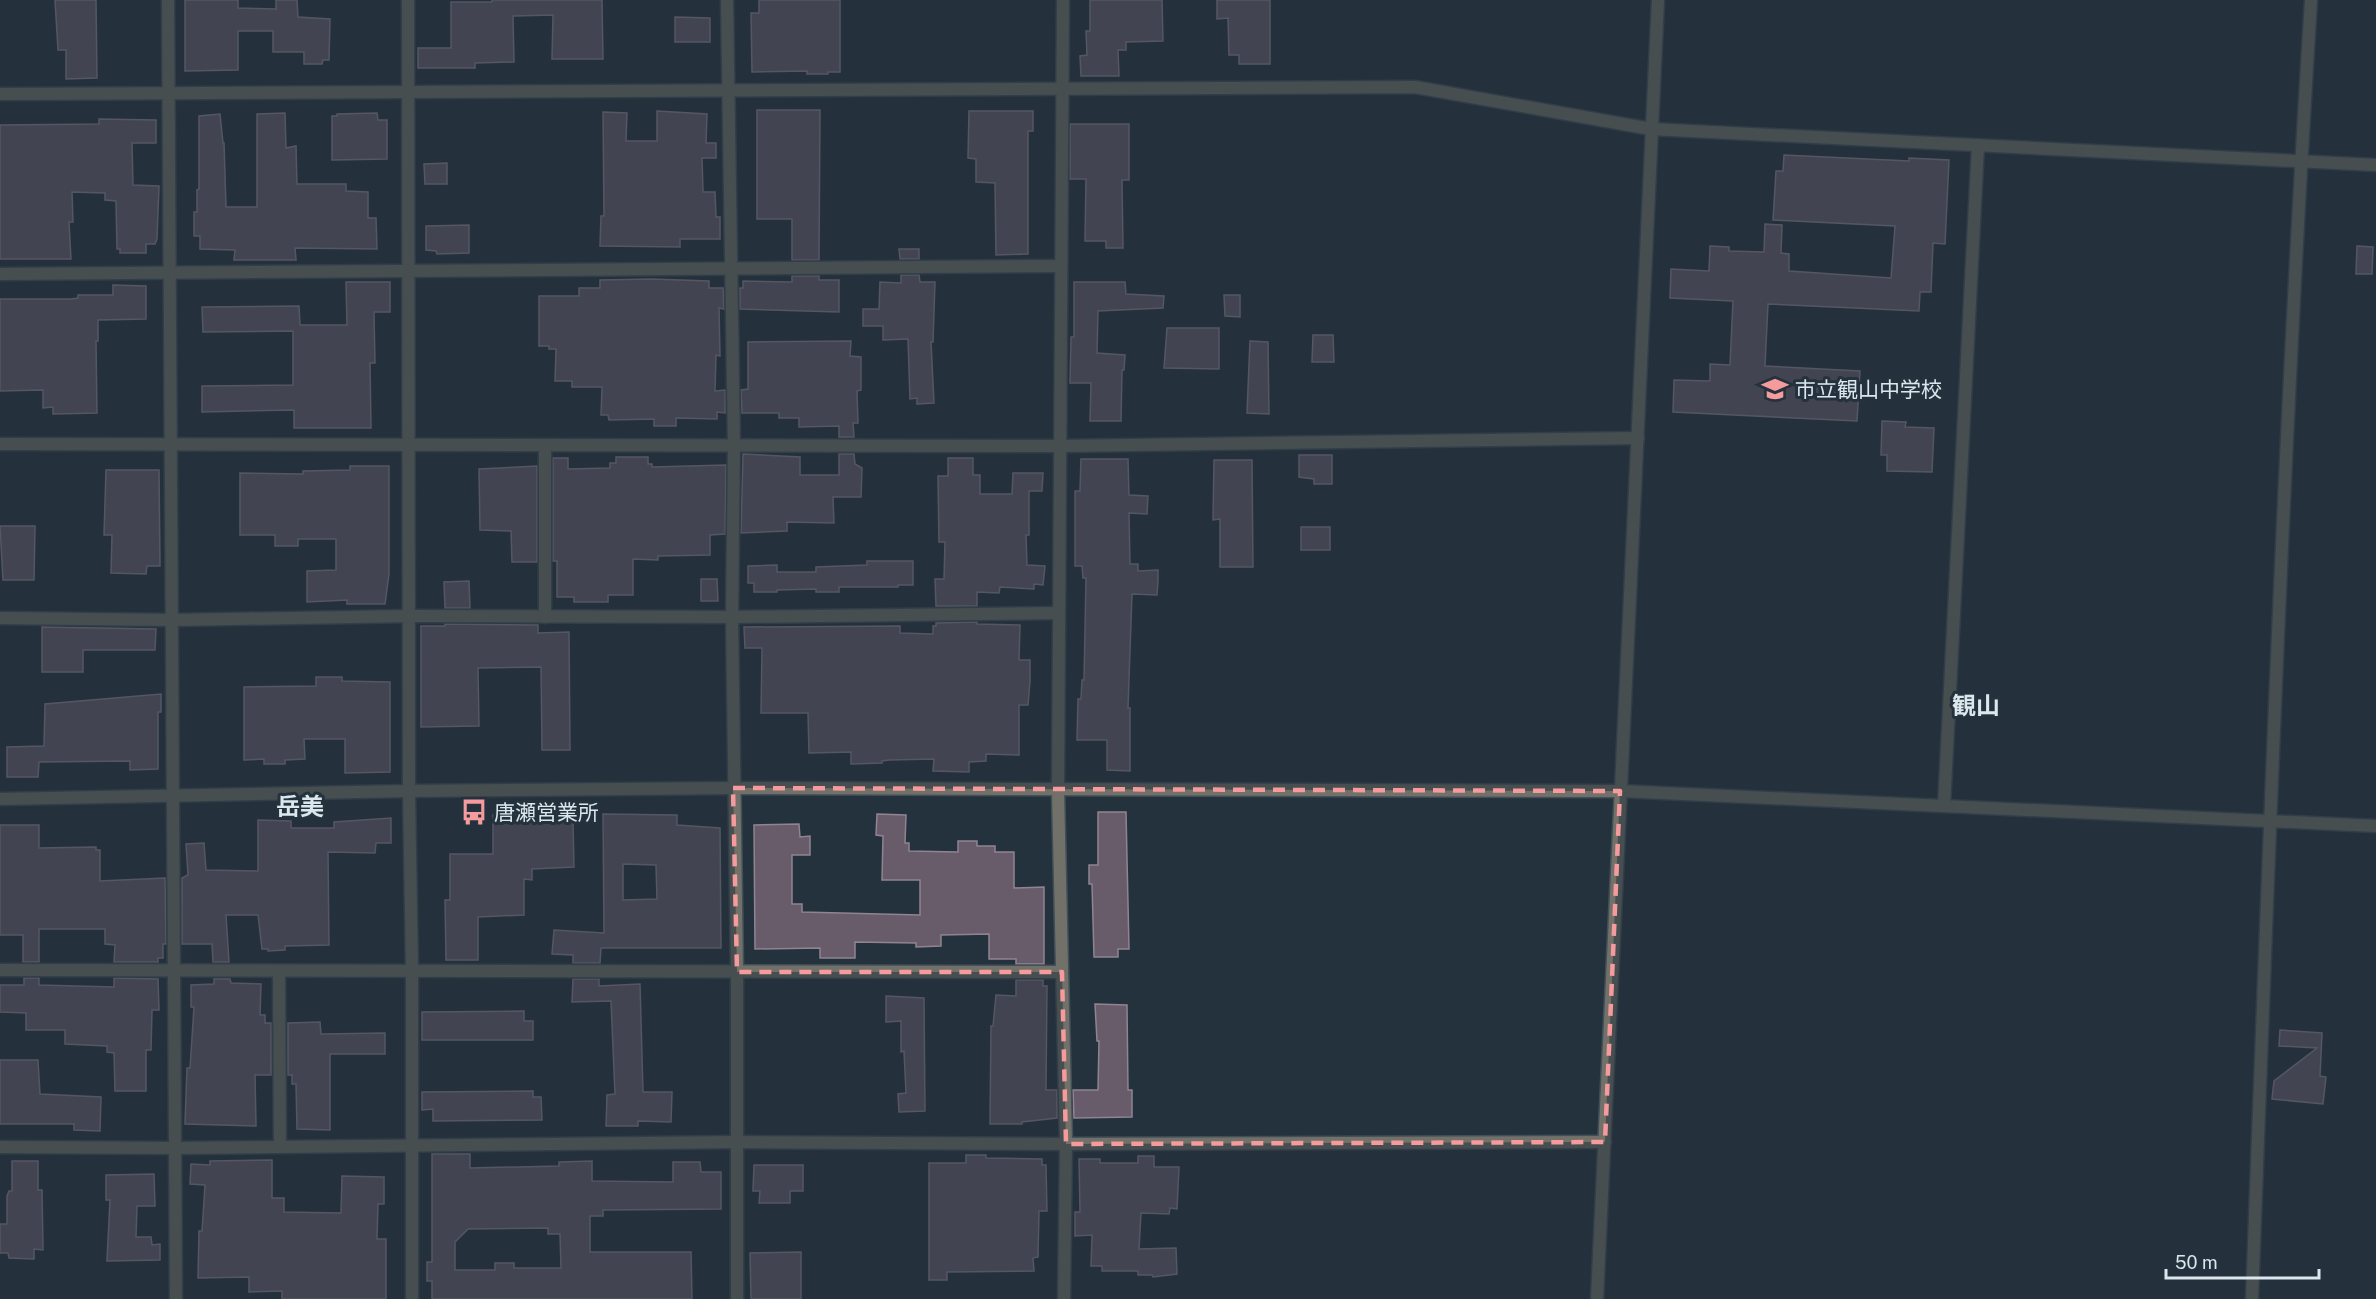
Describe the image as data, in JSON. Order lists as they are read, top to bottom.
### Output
{
  "districts": ["観山", "岳美"],
  "places": {
    "school or university": ["市立観山中学校"],
    "bus stop": ["唐瀬営業所"]
  },
  "scale_bar": "50 m"
}
